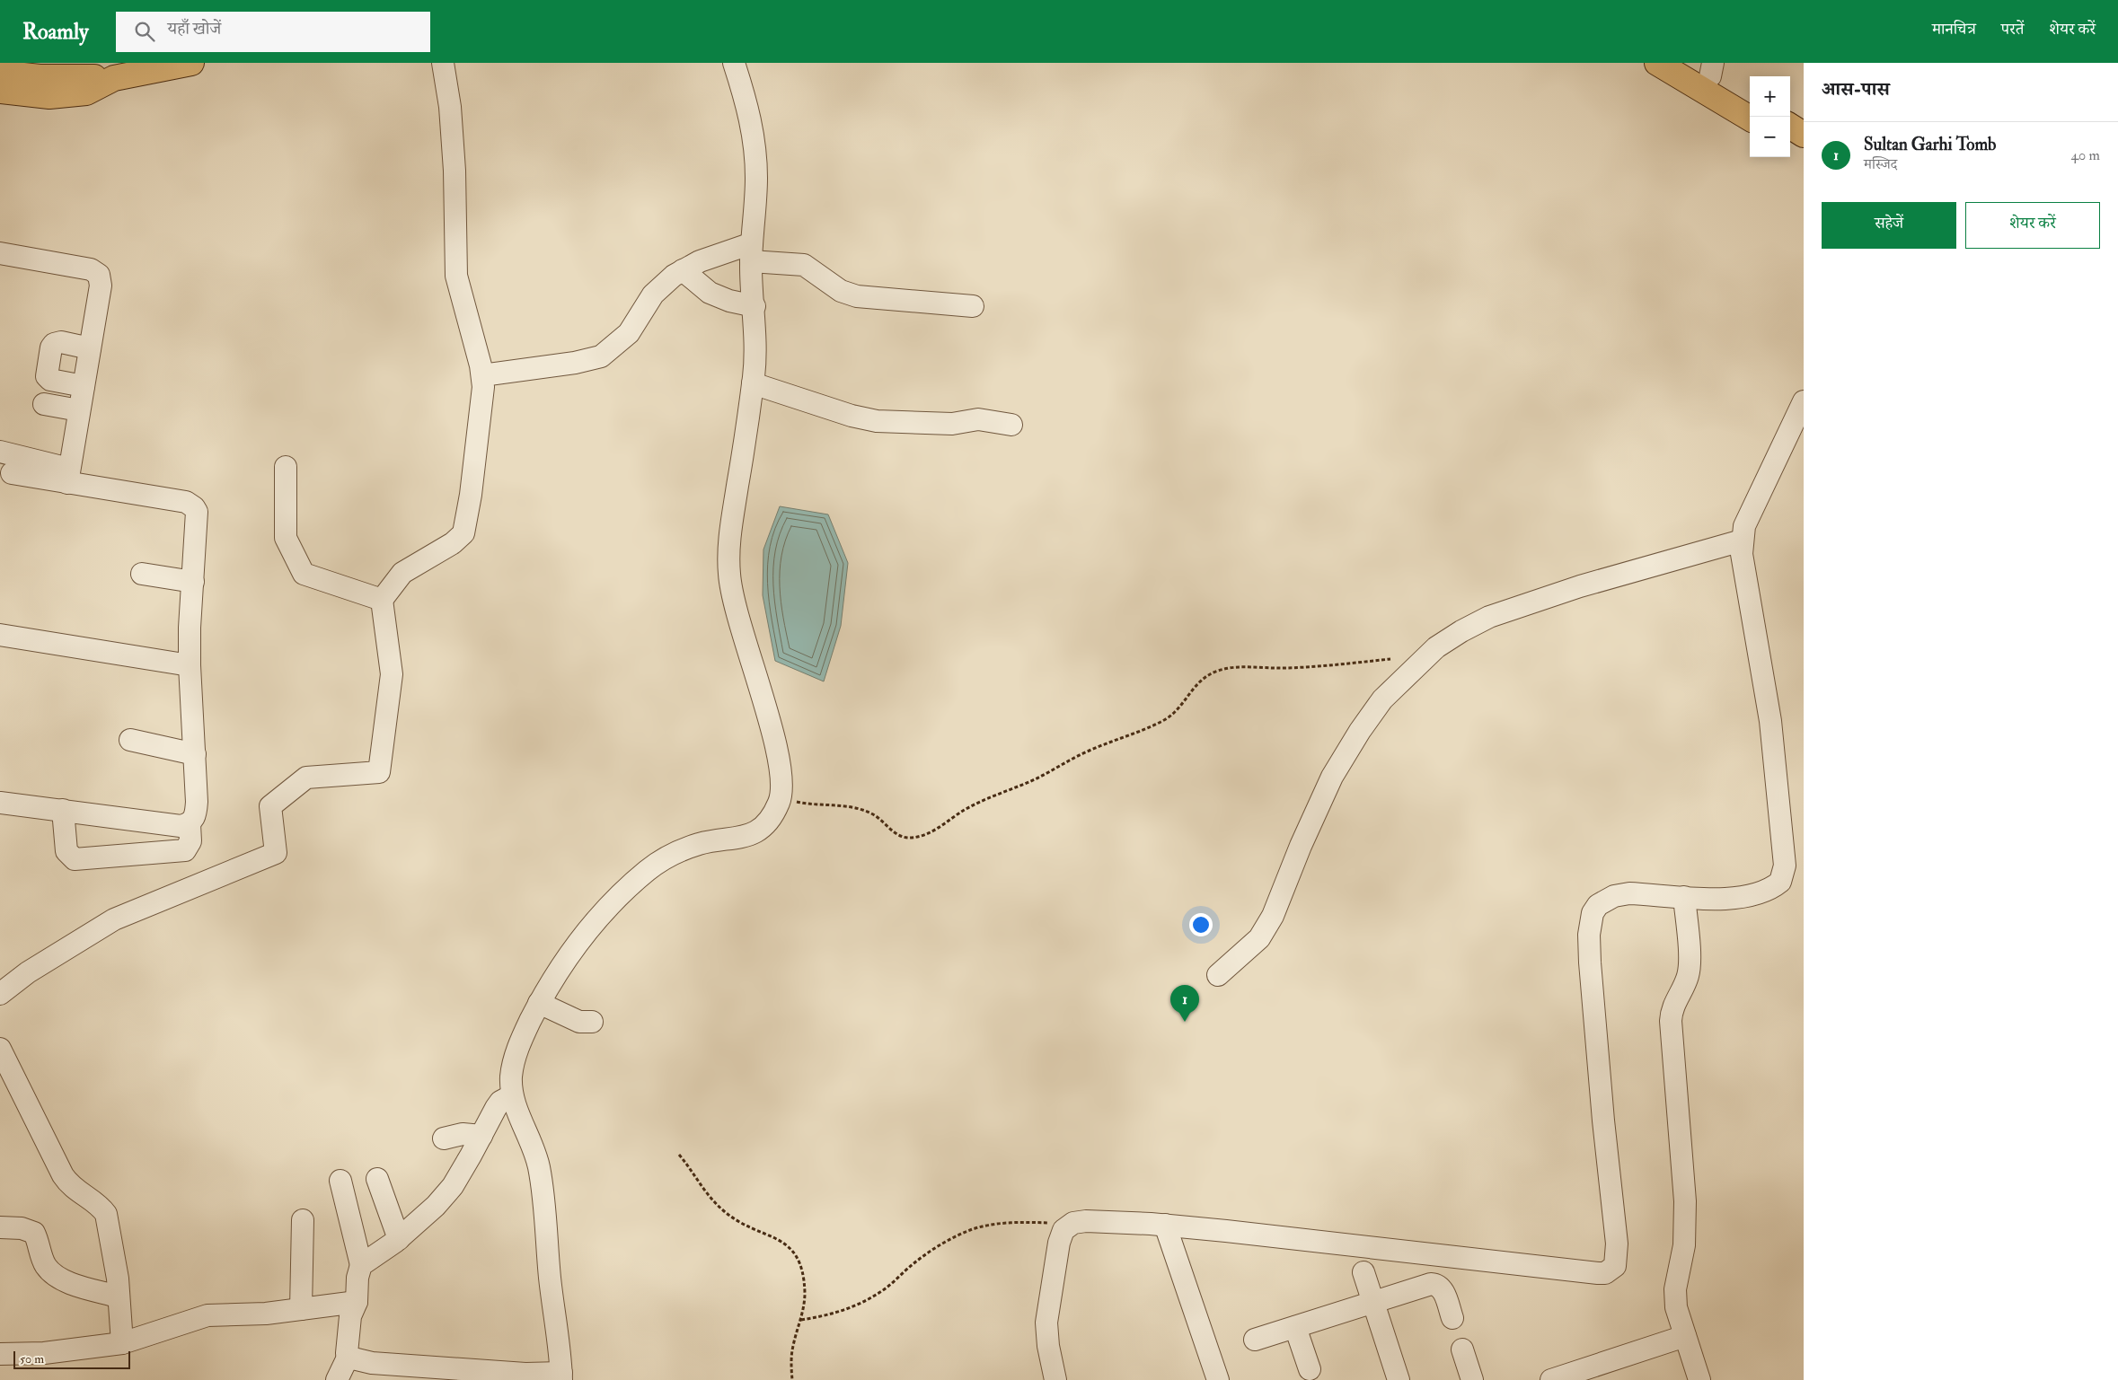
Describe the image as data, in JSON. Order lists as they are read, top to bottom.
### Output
{
  "scale_bar": "50 m",
  "page": {
    "header": "Roamly",
    "search": "यहाँ खोजें",
    "nav": ["मानचित्र", "परतें", "शेयर करें"],
    "heading": "आस-पास",
    "map_buttons": ["+", "−"],
    "list": [
      {
        "mark": "1",
        "name": "Sultan Garhi Tomb",
        "note": "मस्जिद",
        "value": "40 m"
      }
    ],
    "buttons": ["सहेजें", "शेयर करें"],
    "pins": "1",
    "scale": "50 m"
  }
}
